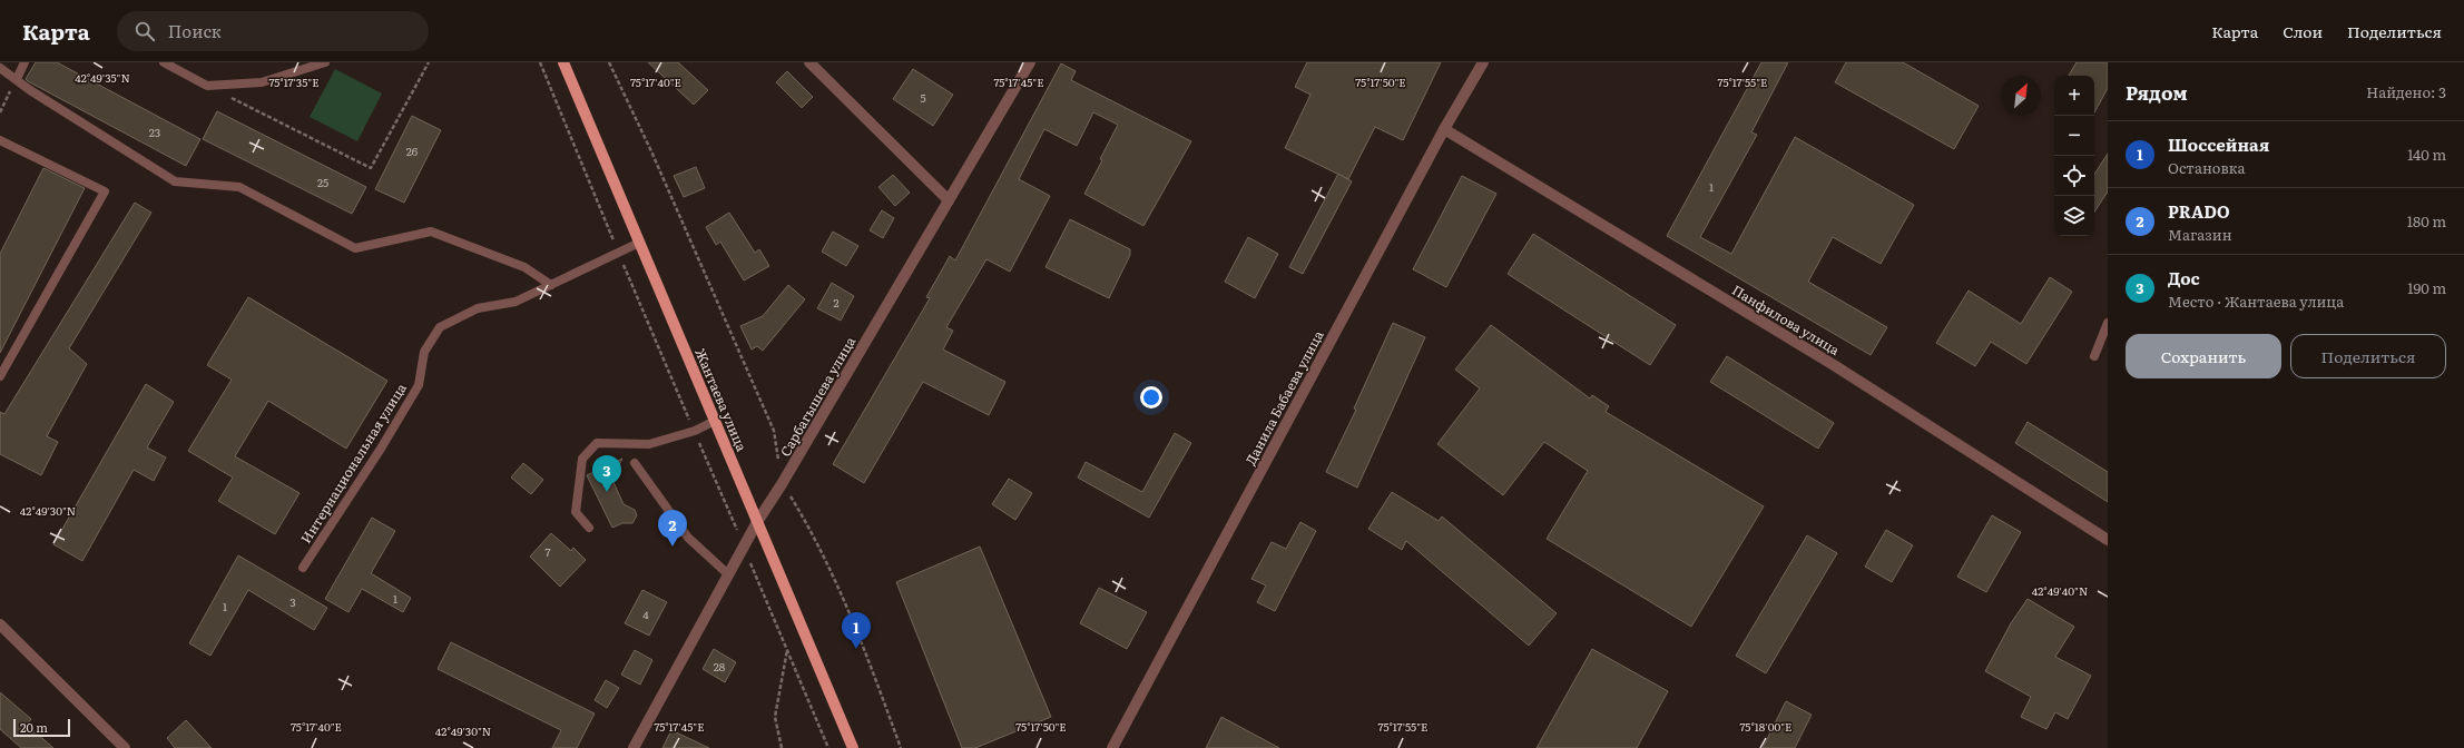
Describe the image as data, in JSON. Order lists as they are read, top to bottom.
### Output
{
  "streets": {
    "main road": ["Жантаева улица"],
    "street": ["Панфилова улица", "Сарбагышева улица", "Данила Бабаева улица"],
    "lane": ["Интернациональная улица"]
  },
  "crossings": [
    ["Панфилова улица", "Данила Бабаева улица"],
    ["Сарбагышева улица", "Жантаева улица"],
    ["Жантаева улица", "Интернациональная улица"]
  ],
  "house_numbers": [
    "5",
    "23",
    "26",
    "25",
    "1",
    "2",
    "7",
    "1",
    "3",
    "1",
    "4",
    "28"
  ],
  "scale_bar": "20 m",
  "north": "top right",
  "page": {
    "header": "Карта",
    "search": "Поиск",
    "nav": ["Карта", "Слои", "Поделиться"],
    "heading": ["Рядом", "Найдено: 3"],
    "map_buttons": ["+", "−"],
    "list": [
      {
        "mark": "1",
        "name": "Шоссейная",
        "note": "Остановка",
        "value": "140 m"
      },
      {
        "mark": "2",
        "name": "PRADO",
        "note": "Магазин",
        "value": "180 m"
      },
      {
        "mark": "3",
        "name": "Дос",
        "note": "Место · Жантаева улица",
        "value": "190 m"
      }
    ],
    "buttons": ["Сохранить", "Поделиться"],
    "pins": ["3", "2", "1"],
    "scale": "20 m"
  },
  "coordinates": [
    "42°49'35\"N",
    "75°17'35\"E",
    "75°17'40\"E",
    "75°17'45\"E",
    "75°17'50\"E",
    "75°17'55\"E",
    "42°49'30\"N",
    "42°49'40\"N",
    "75°18'00\"E"
  ]
}
